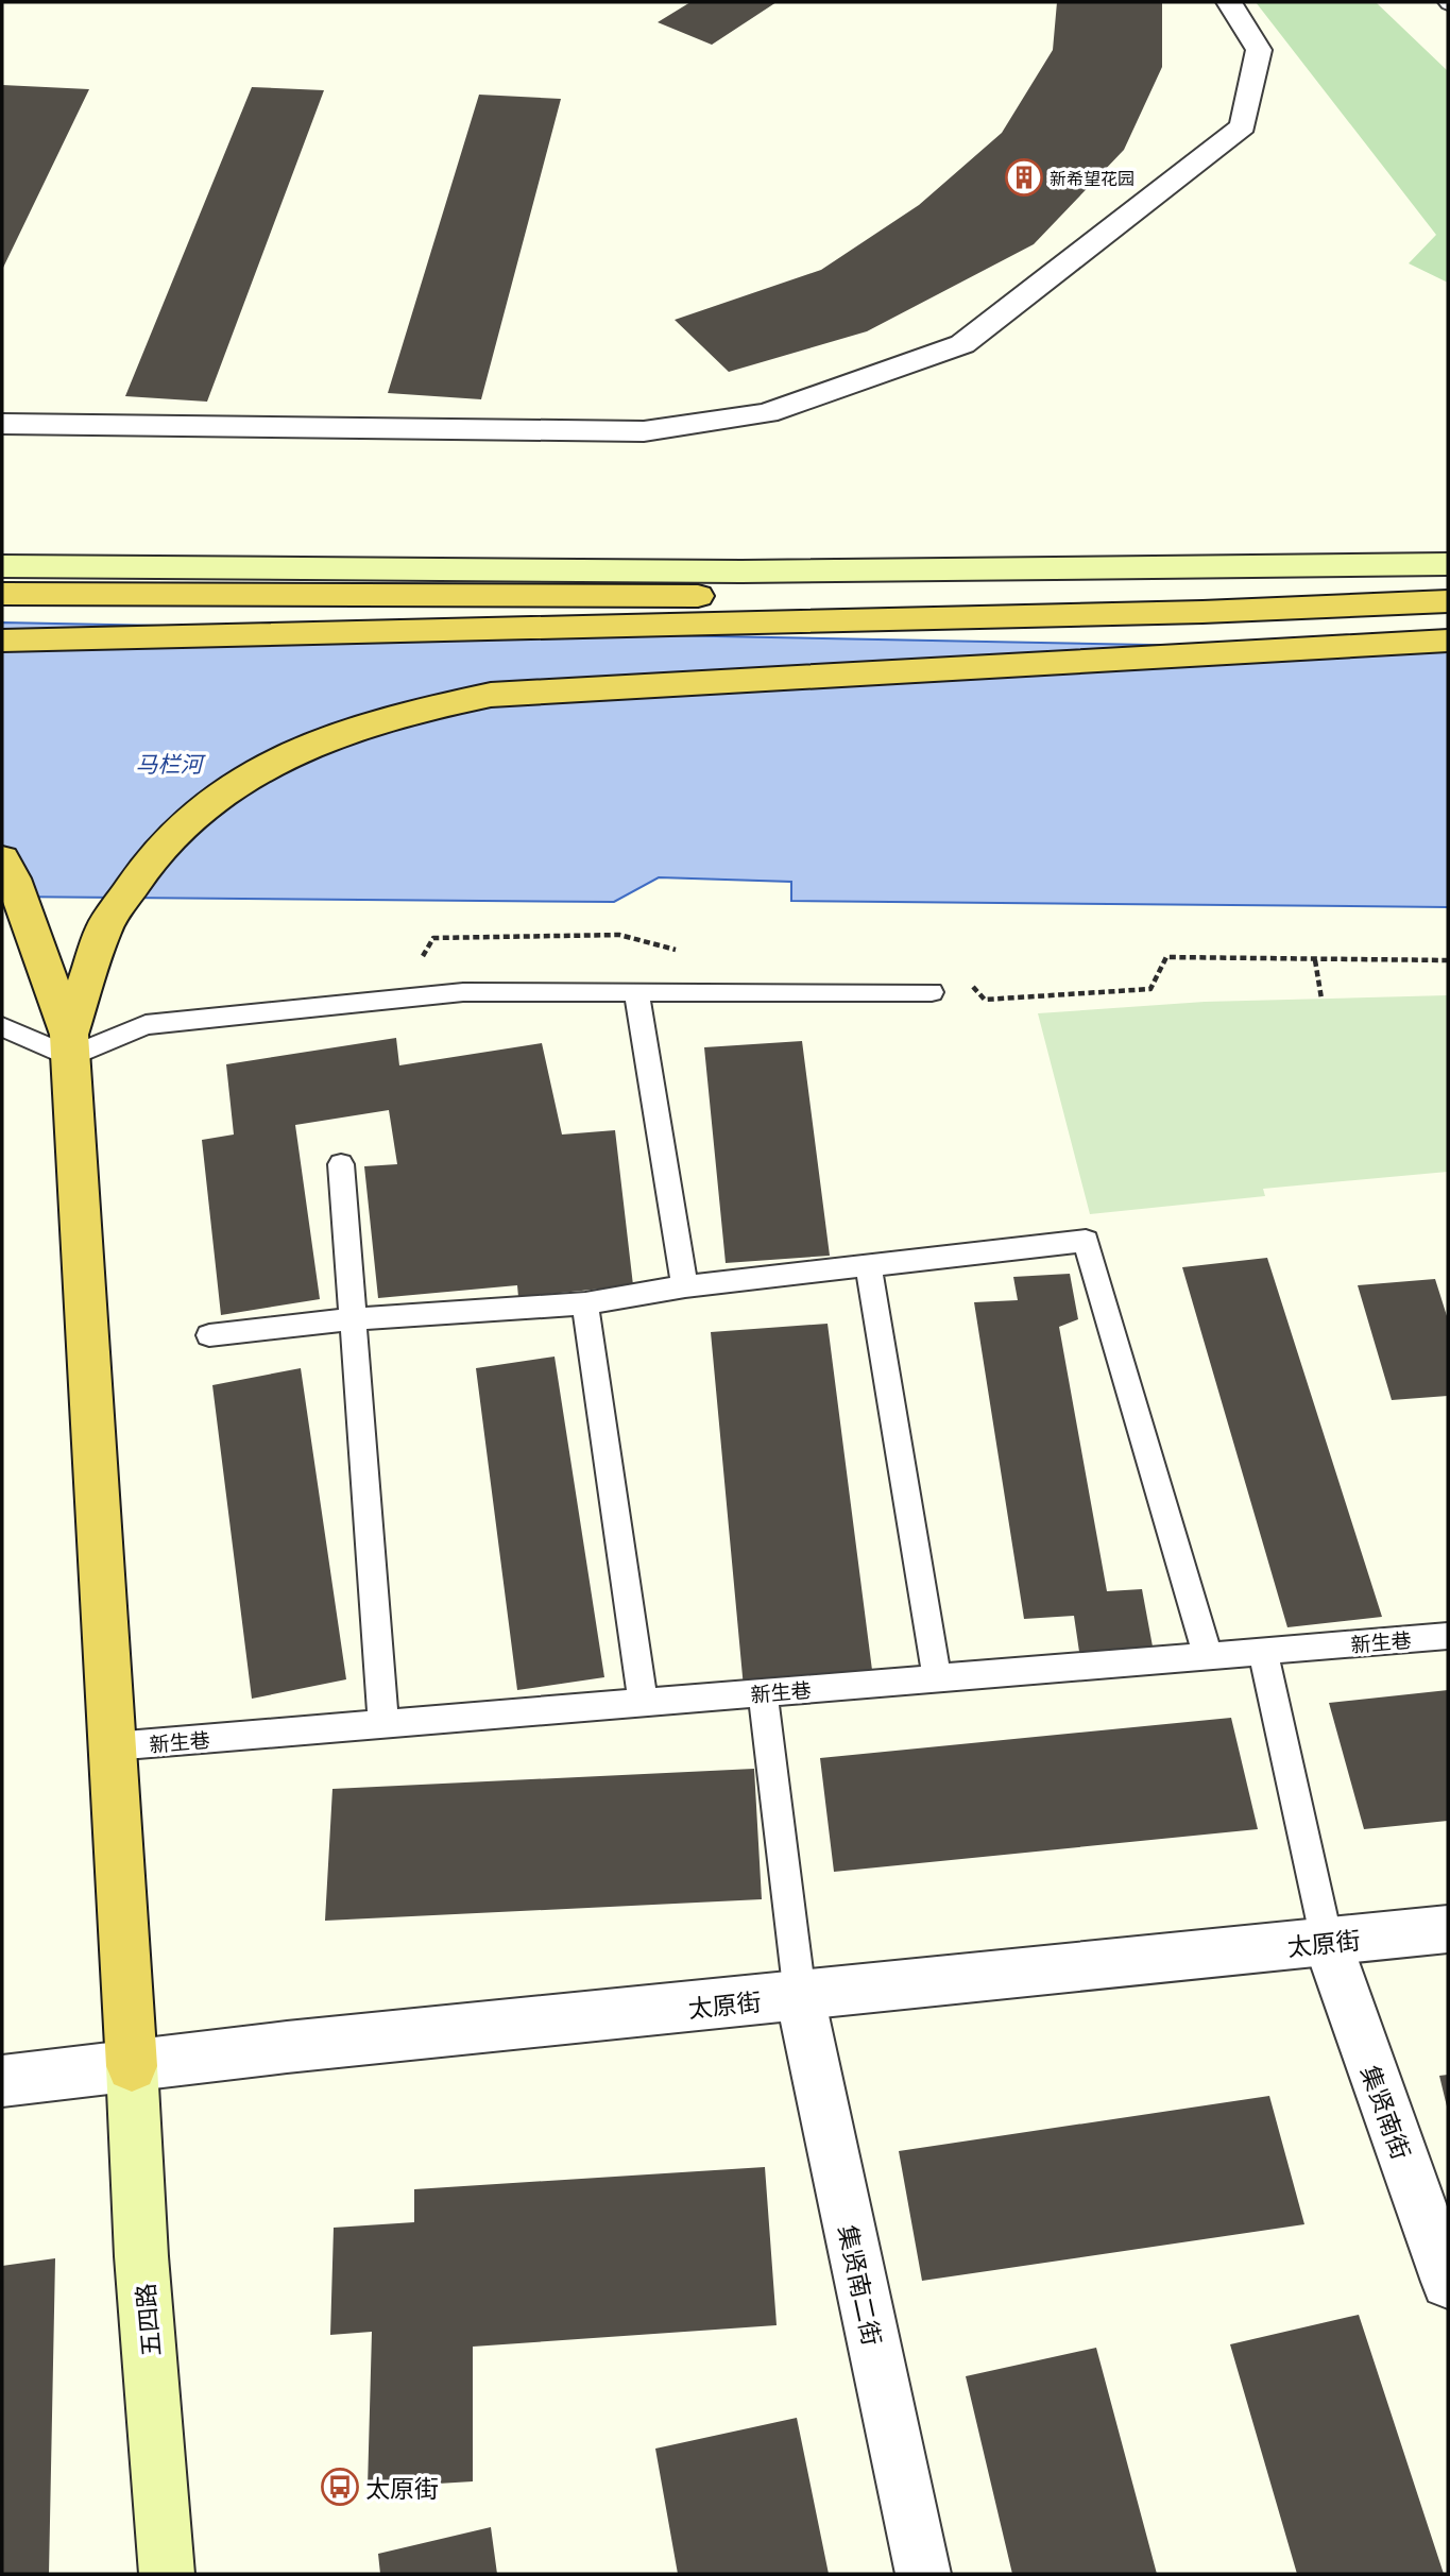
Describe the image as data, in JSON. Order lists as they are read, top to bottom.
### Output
{
  "streets": {
    "main road": ["五四路"],
    "street": ["太原街", "集贤南街", "集贤南二街"],
    "lane": ["新生巷"]
  },
  "crossings": [
    ["太原街", "集贤南街"],
    ["太原街", "集贤南二街"],
    ["太原街", "五四路"]
  ],
  "water": ["马栏河"],
  "places": {
    "building": ["新希望花园"],
    "bus stop": ["太原街"]
  }
}
